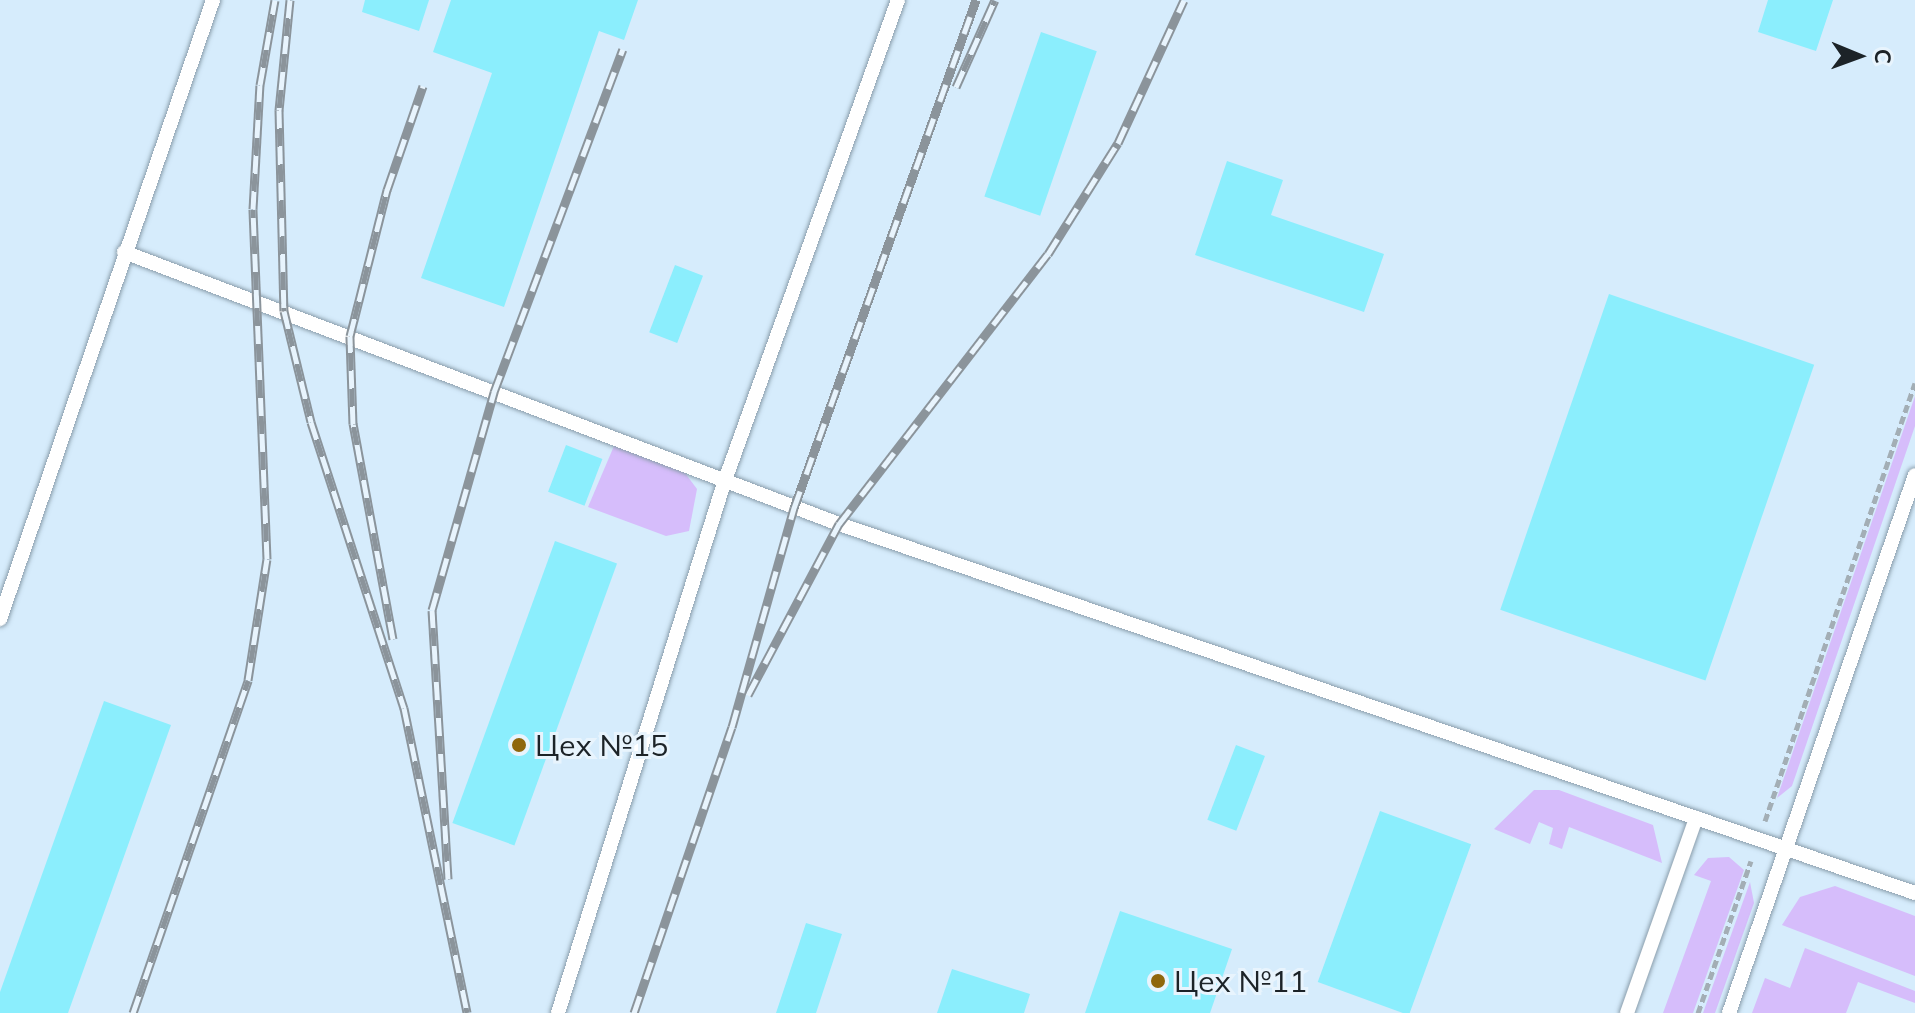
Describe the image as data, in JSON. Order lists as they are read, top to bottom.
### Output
{
  "places": ["Цех №15", "Цех №11"],
  "north": "right"
}
